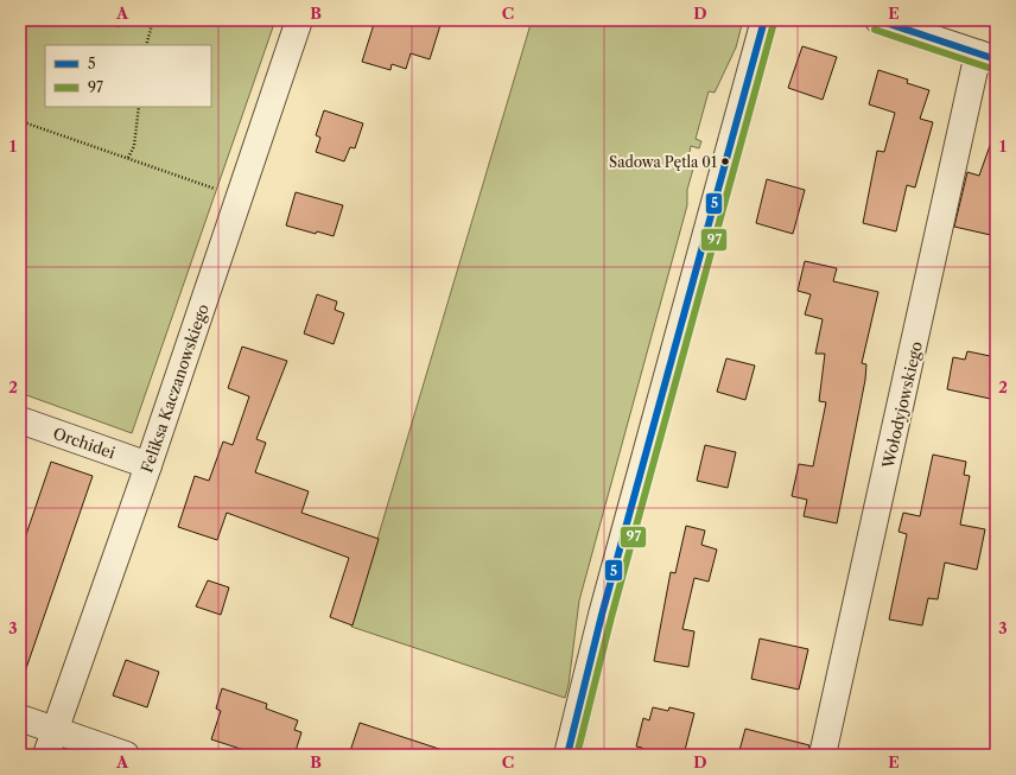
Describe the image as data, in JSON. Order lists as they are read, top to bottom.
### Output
{
  "streets": {
    "street": ["Feliksa Kaczanowskiego", "Wołodyjowskiego", "Orchidei"]
  },
  "crossings": [
    ["Feliksa Kaczanowskiego", "Orchidei"]
  ],
  "places": ["Sadowa Pętla 01"],
  "lines": ["transit line 5", "transit line 97"],
  "legend": ["5", "97"],
  "grid": {
    "columns": [
      "A",
      "B",
      "C",
      "D",
      "E"
    ],
    "rows": ["1", "2", "3"]
  }
}
